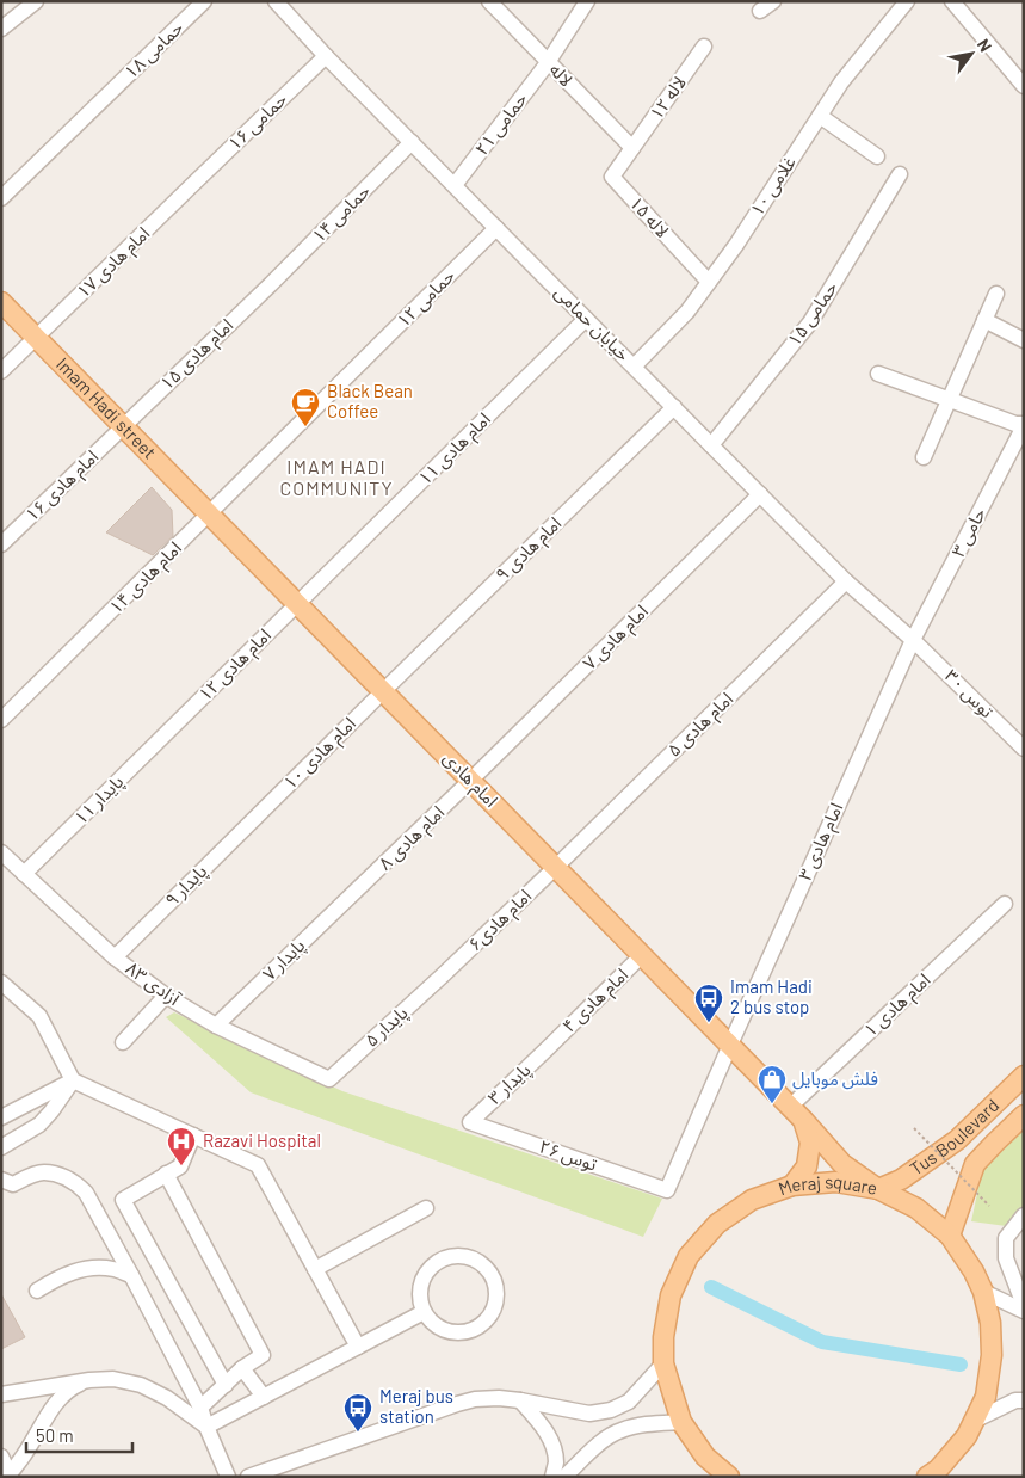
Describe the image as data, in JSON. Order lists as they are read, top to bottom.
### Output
{
  "streets": {
    "main road": [
      "Imam Hadi street",
      "امام هادی",
      "Tus Boulevard",
      "Meraj square"
    ],
    "street": [
      "حمامی ۱۸",
      "لاله",
      "لاله ۱۲",
      "حمامی ۱۶",
      "حمامی ۲۱",
      "غلامی ۱۰",
      "حمامی ۱۴",
      "لاله ۱۵",
      "امام هادی ۱۷",
      "حمامی ۱۲",
      "حمامی ۱۵",
      "خیابان حمامی",
      "امام هادی ۱۵",
      "امام هادی ۱۱",
      "امام هادی ۱۶",
      "حامی ۳",
      "امام هادی ۹",
      "امام هادی ۱۴",
      "امام هادی ۷",
      "امام هادی ۱۲",
      "توس ۳۰",
      "امام هادی ۵",
      "امام هادی ۱۰",
      "پایدار ۱۱",
      "امام هادی ۸",
      "امام هادی ۳",
      "پایدار ۹",
      "امام هادی۶",
      "پایدار ۷",
      "آزادی ۸۳",
      "امام هادی ۴",
      "امام هادی ۱",
      "پایدار ۵",
      "پایدار ۳",
      "توس ۲۶"
    ]
  },
  "crossings": [
    ["لاله", "لاله ۱۲"],
    ["لاله", "حمامی ۲۱"],
    ["لاله", "لاله ۱۵"],
    ["لاله ۱۲", "لاله ۱۵"],
    ["حمامی ۱۶", "امام هادی ۱۷"],
    ["حمامی ۱۶", "خیابان حمامی"],
    ["حمامی ۲۱", "خیابان حمامی"],
    ["غلامی ۱۰", "لاله ۱۵"],
    ["غلامی ۱۰", "خیابان حمامی"],
    ["حمامی ۱۴", "خیابان حمامی"],
    ["حمامی ۱۴", "امام هادی ۱۵"],
    ["امام هادی ۱۷", "Imam Hadi street"],
    ["حمامی ۱۲", "خیابان حمامی"],
    ["حمامی ۱۲", "Imam Hadi street"],
    ["حمامی ۱۲", "امام هادی ۱۴"],
    ["حمامی ۱۲", "امام هادی"],
    ["حمامی ۱۵", "خیابان حمامی"],
    ["خیابان حمامی", "امام هادی ۱۱"],
    ["خیابان حمامی", "حامی ۳"],
    ["خیابان حمامی", "امام هادی ۹"],
    ["خیابان حمامی", "امام هادی ۷"],
    ["خیابان حمامی", "توس ۳۰"],
    ["خیابان حمامی", "امام هادی ۵"],
    ["خیابان حمامی", "امام هادی ۳"],
    ["امام هادی ۱۵", "Imam Hadi street"],
    ["امام هادی ۱۵", "امام هادی ۱۶"],
    ["Imam Hadi street", "امام هادی ۱۶"],
    ["Imam Hadi street", "امام هادی ۱۴"],
    ["Imam Hadi street", "امام هادی"],
    ["امام هادی ۱۱", "امام هادی ۱۲"],
    ["امام هادی ۱۱", "امام هادی"],
    ["حامی ۳", "توس ۳۰"],
    ["حامی ۳", "امام هادی ۳"],
    ["امام هادی ۹", "امام هادی ۱۰"],
    ["امام هادی ۹", "امام هادی"],
    ["امام هادی ۱۴", "امام هادی"],
    ["امام هادی ۷", "امام هادی"],
    ["امام هادی ۷", "امام هادی ۸"],
    ["امام هادی ۱۲", "امام هادی"],
    ["امام هادی ۱۲", "پایدار ۱۱"],
    ["توس ۳۰", "امام هادی ۳"],
    ["امام هادی ۵", "امام هادی"],
    ["امام هادی ۵", "امام هادی۶"],
    ["امام هادی ۱۰", "امام هادی"],
    ["امام هادی ۱۰", "پایدار ۹"],
    ["امام هادی", "امام هادی ۸"],
    ["امام هادی", "امام هادی ۳"],
    ["امام هادی", "امام هادی۶"],
    ["امام هادی", "امام هادی ۴"],
    ["امام هادی", "امام هادی ۱"],
    ["امام هادی", "Tus Boulevard"],
    ["امام هادی", "Meraj square"],
    ["پایدار ۱۱", "آزادی ۸۳"],
    ["امام هادی ۸", "پایدار ۷"],
    ["امام هادی ۳", "توس ۲۶"],
    ["پایدار ۹", "آزادی ۸۳"],
    ["امام هادی۶", "پایدار ۵"],
    ["پایدار ۷", "آزادی ۸۳"],
    ["آزادی ۸۳", "پایدار ۵"],
    ["امام هادی ۴", "پایدار ۳"],
    ["پایدار ۳", "توس ۲۶"],
    ["Tus Boulevard", "Meraj square"]
  ],
  "districts": ["IMAM HADI COMMUNITY"],
  "places": {
    "cafe": ["Black Bean Coffee"],
    "bus stop": ["Imam Hadi 2 bus stop", "Meraj bus station"],
    "shop": ["فلش موبایل"],
    "hospital": ["Razavi Hospital"]
  },
  "scale_bar": "50 m",
  "north": "top right"
}
